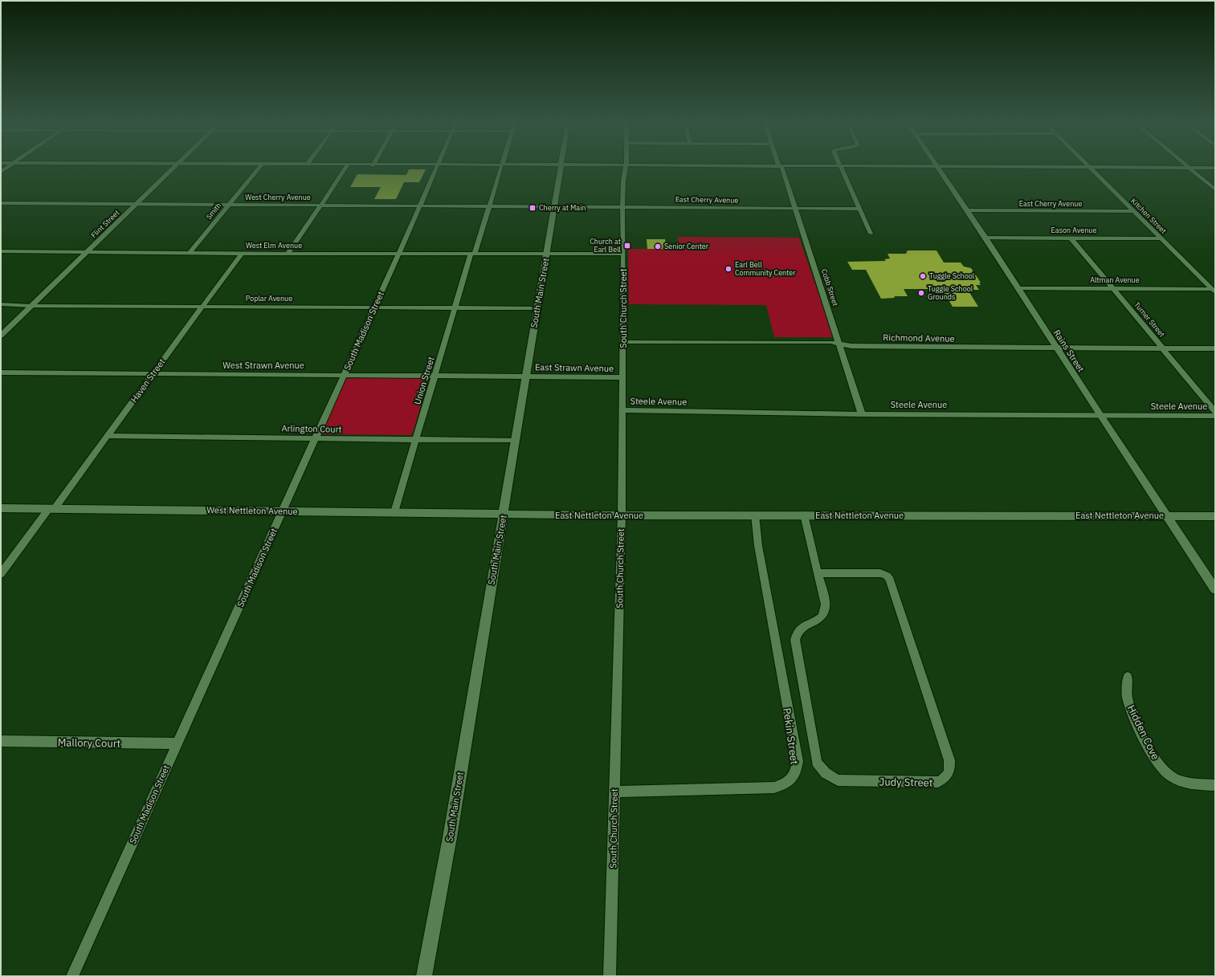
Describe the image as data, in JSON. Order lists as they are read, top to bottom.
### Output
{
  "streets": {
    "main road": [
      "Flint Street",
      "South Main Street",
      "Rains Street",
      "West Nettleton Avenue",
      "East Nettleton Avenue"
    ],
    "street": [
      "West Cherry Avenue",
      "East Cherry Avenue",
      "Smith",
      "Kitchen Street",
      "Eason Avenue",
      "West Elm Avenue",
      "Altman Avenue",
      "Cobb Street",
      "Poplar Avenue",
      "South Church Street",
      "Turner Street",
      "South Madison Street",
      "Richmond Avenue",
      "West Strawn Avenue",
      "East Strawn Avenue",
      "Haven Street",
      "Union Street",
      "Steele Avenue",
      "Arlington Court",
      "Hidden Cove",
      "Pekin Street",
      "Mallory Court",
      "Judy Street"
    ]
  },
  "crossings": [
    ["West Cherry Avenue", "East Cherry Avenue"],
    ["West Cherry Avenue", "Smith"],
    ["West Cherry Avenue", "Flint Street"],
    ["West Cherry Avenue", "South Main Street"],
    ["West Cherry Avenue", "South Madison Street"],
    ["West Cherry Avenue", "Union Street"],
    ["East Cherry Avenue", "Kitchen Street"],
    ["East Cherry Avenue", "Cobb Street"],
    ["East Cherry Avenue", "South Main Street"],
    ["East Cherry Avenue", "South Church Street"],
    ["East Cherry Avenue", "Rains Street"],
    ["Smith", "West Elm Avenue"],
    ["Kitchen Street", "Eason Avenue"],
    ["Kitchen Street", "Altman Avenue"],
    ["Flint Street", "West Elm Avenue"],
    ["Flint Street", "Poplar Avenue"],
    ["Eason Avenue", "Turner Street"],
    ["Eason Avenue", "Rains Street"],
    ["West Elm Avenue", "South Main Street"],
    ["West Elm Avenue", "South Church Street"],
    ["West Elm Avenue", "South Madison Street"],
    ["West Elm Avenue", "Haven Street"],
    ["West Elm Avenue", "Union Street"],
    ["Altman Avenue", "Turner Street"],
    ["Altman Avenue", "Rains Street"],
    ["Cobb Street", "Richmond Avenue"],
    ["Cobb Street", "Steele Avenue"],
    ["South Main Street", "Poplar Avenue"],
    ["South Main Street", "West Strawn Avenue"],
    ["South Main Street", "East Strawn Avenue"],
    ["South Main Street", "Arlington Court"],
    ["South Main Street", "West Nettleton Avenue"],
    ["South Main Street", "East Nettleton Avenue"],
    ["Poplar Avenue", "South Madison Street"],
    ["Poplar Avenue", "Haven Street"],
    ["Poplar Avenue", "Union Street"],
    ["South Church Street", "Richmond Avenue"],
    ["South Church Street", "East Strawn Avenue"],
    ["South Church Street", "Steele Avenue"],
    ["South Church Street", "East Nettleton Avenue"],
    ["South Church Street", "Pekin Street"],
    ["Turner Street", "Richmond Avenue"],
    ["South Madison Street", "West Strawn Avenue"],
    ["South Madison Street", "Arlington Court"],
    ["South Madison Street", "West Nettleton Avenue"],
    ["South Madison Street", "Mallory Court"],
    ["Richmond Avenue", "Rains Street"],
    ["Rains Street", "Steele Avenue"],
    ["Rains Street", "East Nettleton Avenue"],
    ["West Strawn Avenue", "East Strawn Avenue"],
    ["West Strawn Avenue", "Haven Street"],
    ["West Strawn Avenue", "Union Street"],
    ["Haven Street", "Arlington Court"],
    ["Haven Street", "West Nettleton Avenue"],
    ["Union Street", "Arlington Court"],
    ["Union Street", "West Nettleton Avenue"],
    ["West Nettleton Avenue", "East Nettleton Avenue"],
    ["East Nettleton Avenue", "Pekin Street"],
    ["East Nettleton Avenue", "Judy Street"]
  ],
  "places": {
    "transit": ["Cherry at Main", "Church at Earl Bell"],
    "other": [
      "Senior Center",
      "Earl Bell Community Center",
      "Tuggle School",
      "Tuggle School Grounds"
    ]
  }
}
